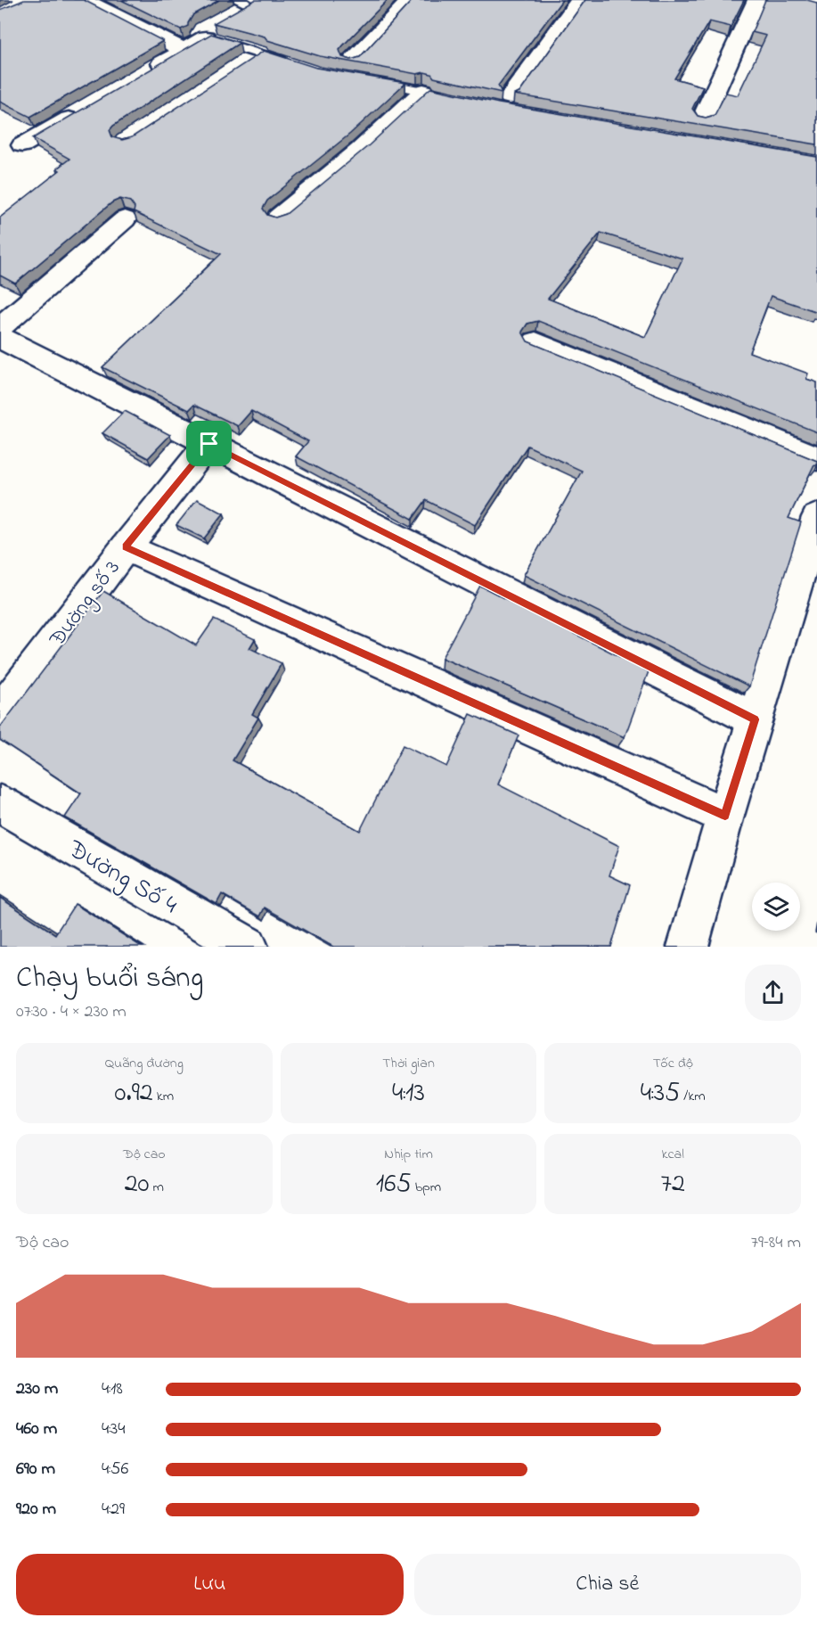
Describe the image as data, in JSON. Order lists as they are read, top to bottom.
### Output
{
  "streets": {
    "street": ["Đường số 3", "Đường Số 4"]
  },
  "page": {
    "heading": ["Chạy buổi sáng", "07:30 · 4 × 230 m"],
    "stats": [
      ["Quãng đường", "0.92 km"],
      ["Thời gian", "4:13"],
      ["Tốc độ", "4:35 /km"],
      ["Độ cao", "20 m"],
      ["Nhịp tim", "165 bpm"],
      ["kcal", "72"]
    ],
    "chart": ["Độ cao", "79–84 m"],
    "list": [
      {
        "name": "230 m",
        "note": "4:18"
      },
      {
        "name": "460 m",
        "note": "4:34"
      },
      {
        "name": "690 m",
        "note": "4:56"
      },
      {
        "name": "920 m",
        "note": "4:29"
      }
    ],
    "buttons": ["Lưu", "Chia sẻ"]
  }
}
